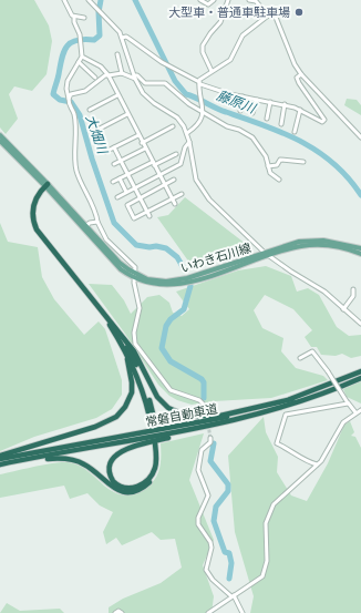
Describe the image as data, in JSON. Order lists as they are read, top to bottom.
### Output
{
  "streets": {
    "highway": ["常磐自動車道"],
    "main road": ["いわき石川線"]
  },
  "water": ["藤原川", "大畑川"],
  "places": ["大型車・普通車駐車場"]
}
